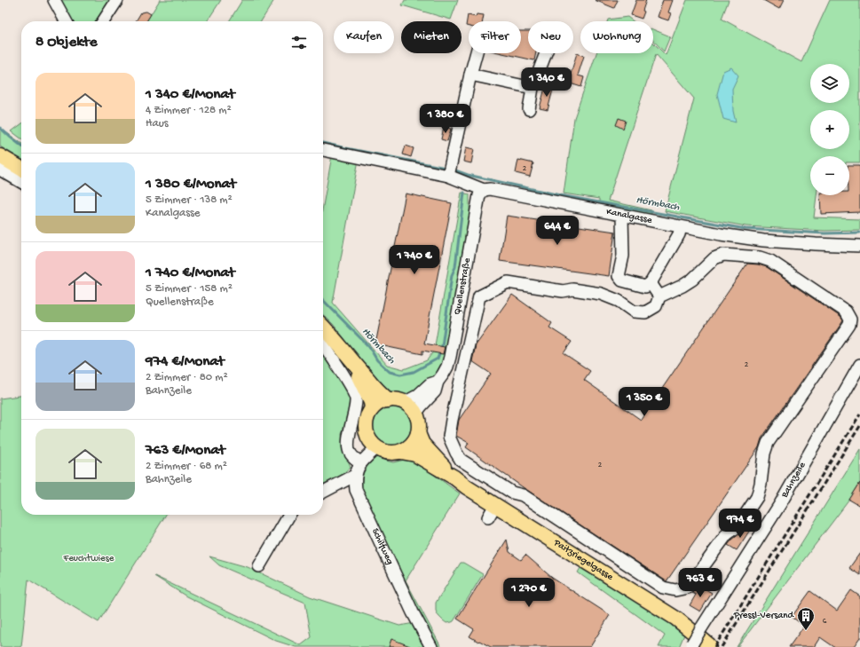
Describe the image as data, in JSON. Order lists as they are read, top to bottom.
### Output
{
  "streets": {
    "main road": ["Paitzriegelgasse"],
    "street": [
      "Kanalgasse",
      "Quellenstraße",
      "Bahnzeile",
      "Schilfweg"
    ]
  },
  "crossings": [
    ["Kanalgasse", "Quellenstraße"],
    ["Quellenstraße", "Schilfweg"],
    ["Quellenstraße", "Paitzriegelgasse"],
    ["Schilfweg", "Paitzriegelgasse"]
  ],
  "water": ["Hörmbach"],
  "parks": ["Feuchtwiese"],
  "places": {
    "building": ["Pressl-Versand"]
  },
  "house_numbers": [
    "2",
    "2",
    "2",
    "6"
  ],
  "page": {
    "chip": [
      "Kaufen",
      "Mieten",
      "Filter",
      "Neu",
      "Wohnung"
    ],
    "heading": "8 Objekte",
    "map_buttons": ["+", "−"],
    "list": [
      {
        "name": "1 340 €/Monat",
        "note": "4 Zimmer · 128 m² · Haus"
      },
      {
        "name": "1 380 €/Monat",
        "note": "5 Zimmer · 138 m² · Kanalgasse"
      },
      {
        "name": "1 740 €/Monat",
        "note": "5 Zimmer · 158 m² · Quellenstraße"
      },
      {
        "name": "974 €/Monat",
        "note": "2 Zimmer · 80 m² · Bahnzeile"
      },
      {
        "name": "763 €/Monat",
        "note": "2 Zimmer · 68 m² · Bahnzeile"
      }
    ],
    "price": [
      "1 340 €",
      "1 380 €",
      "644 €",
      "1 740 €",
      "1 350 €",
      "974 €",
      "763 €",
      "1 270 €"
    ]
  }
}
